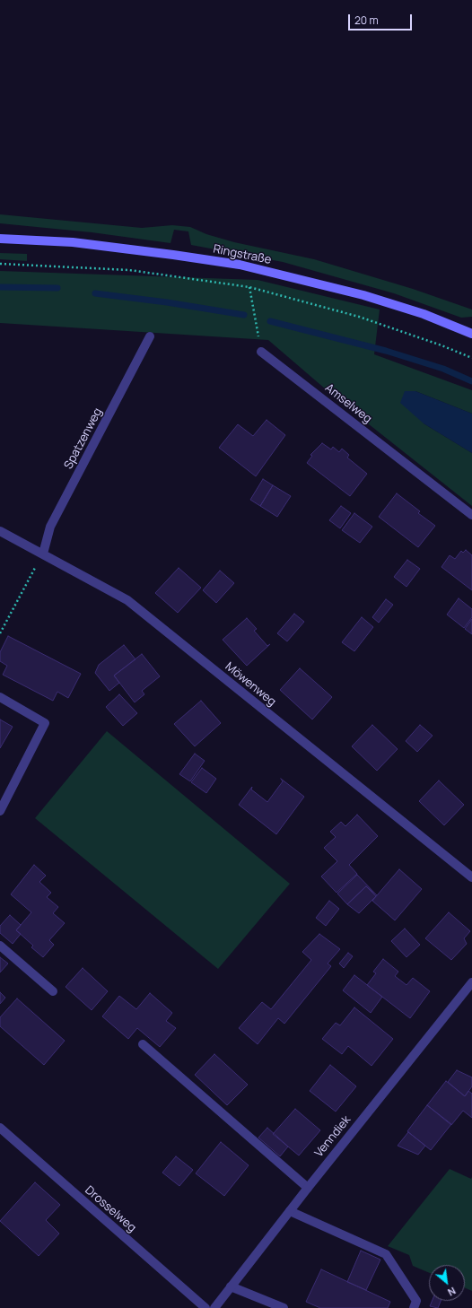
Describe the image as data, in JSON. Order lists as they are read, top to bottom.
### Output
{
  "streets": {
    "main road": ["Ringstraße"],
    "street": [
      "Amselweg",
      "Spatzenweg",
      "Möwenweg",
      "Venndiek",
      "Drosselweg"
    ]
  },
  "crossings": [
    ["Spatzenweg", "Möwenweg"]
  ],
  "scale_bar": "20 m",
  "north": "bottom right"
}
